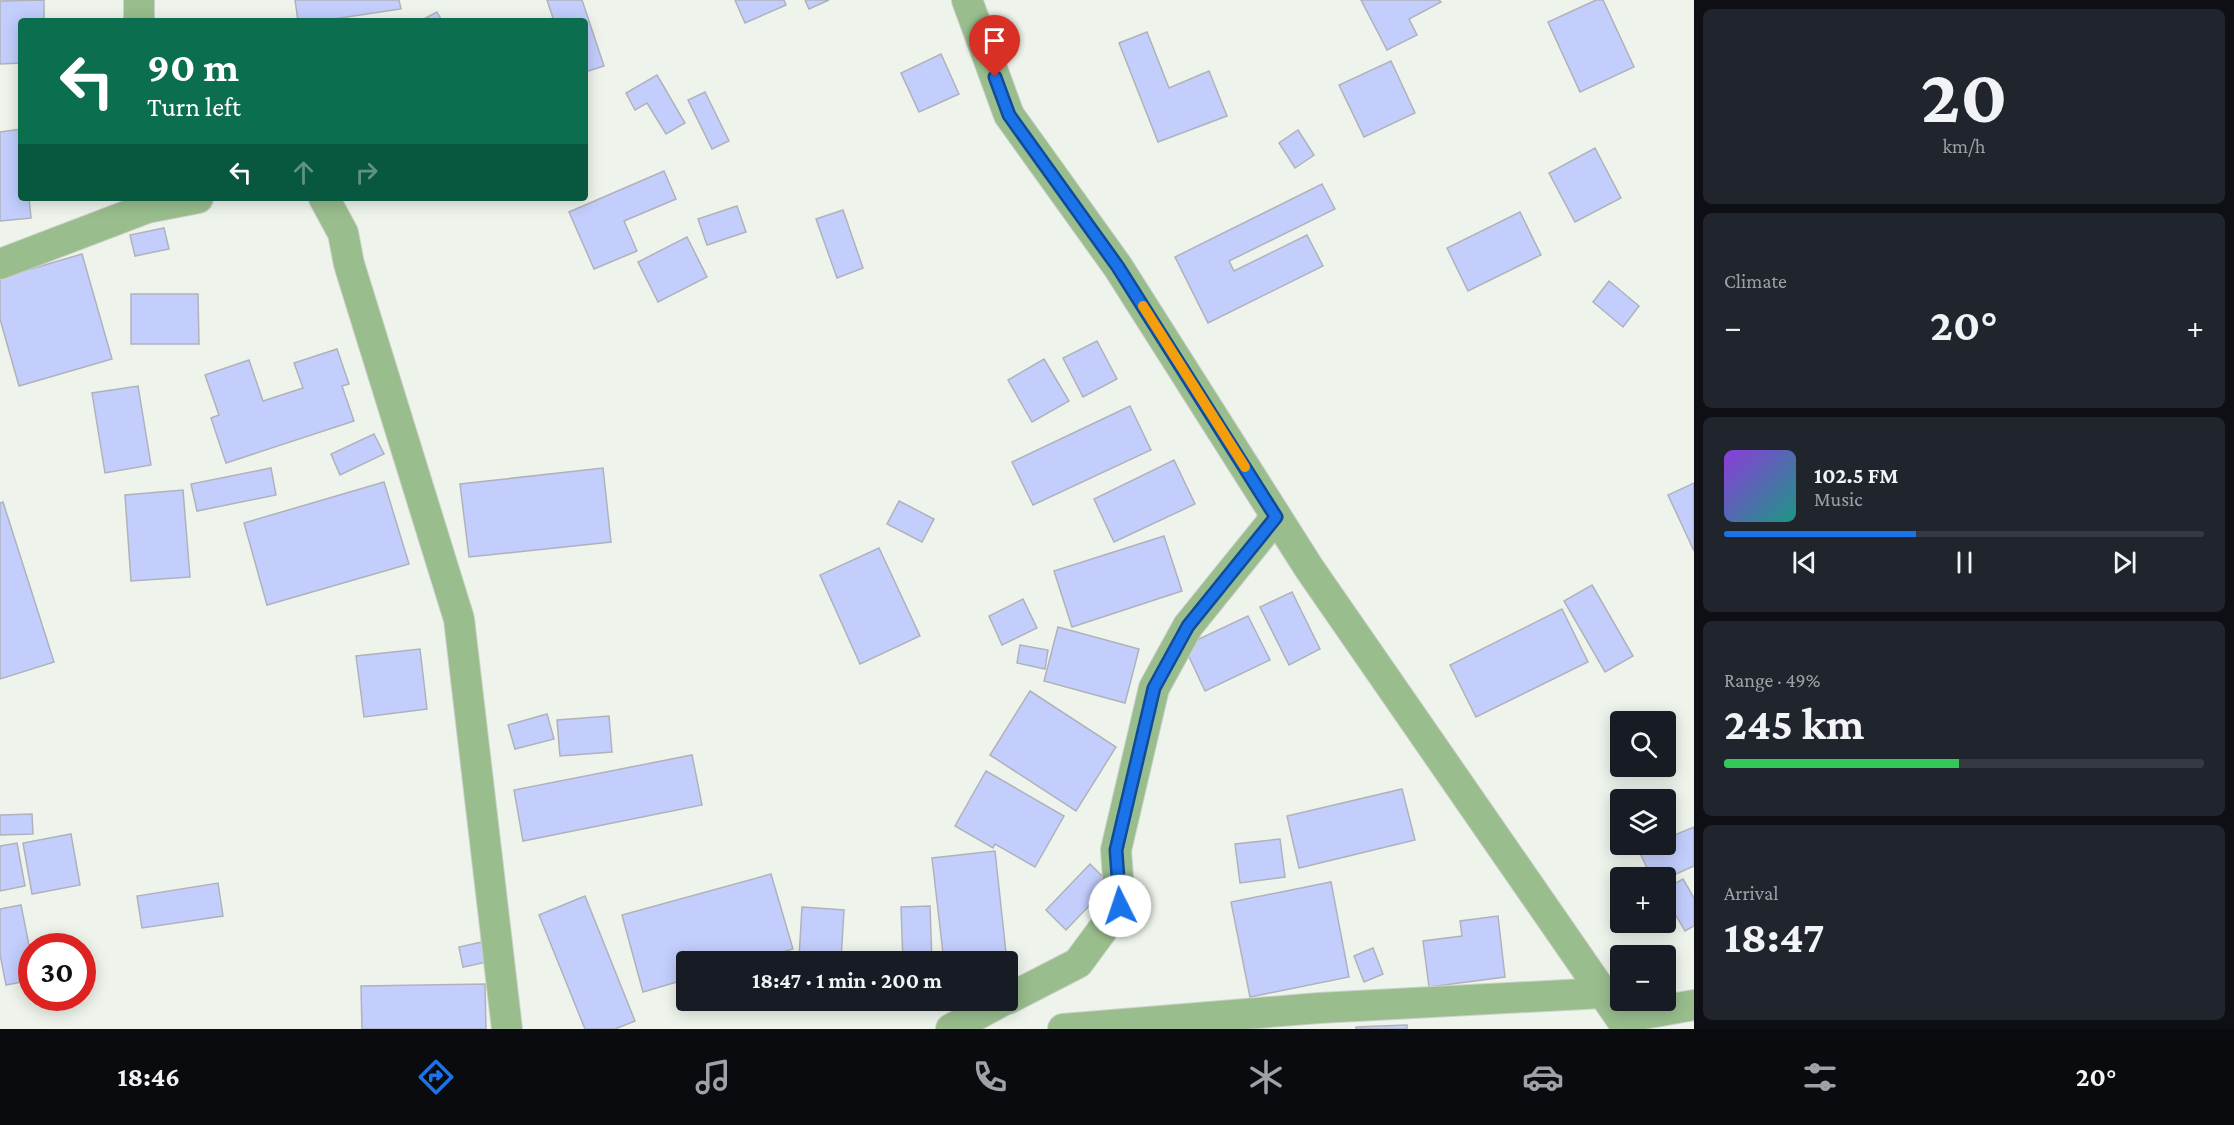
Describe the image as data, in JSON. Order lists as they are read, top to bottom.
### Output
{
  "page": {
    "tile": [
      ["20", "km/h"],
      "Climate",
      ["Range · 49%", "245 km"],
      ["Arrival", "18:47"]
    ],
    "turn": ["90 m", "Turn left"],
    "heat": ["−", "20°", "+"],
    "song": ["102.5 FM", "Music"],
    "map_buttons": ["+", "−"],
    "limit": "30",
    "trip": "18:47 · 1 min · 200 m",
    "tabs": ["18:46", "20°"]
  }
}
